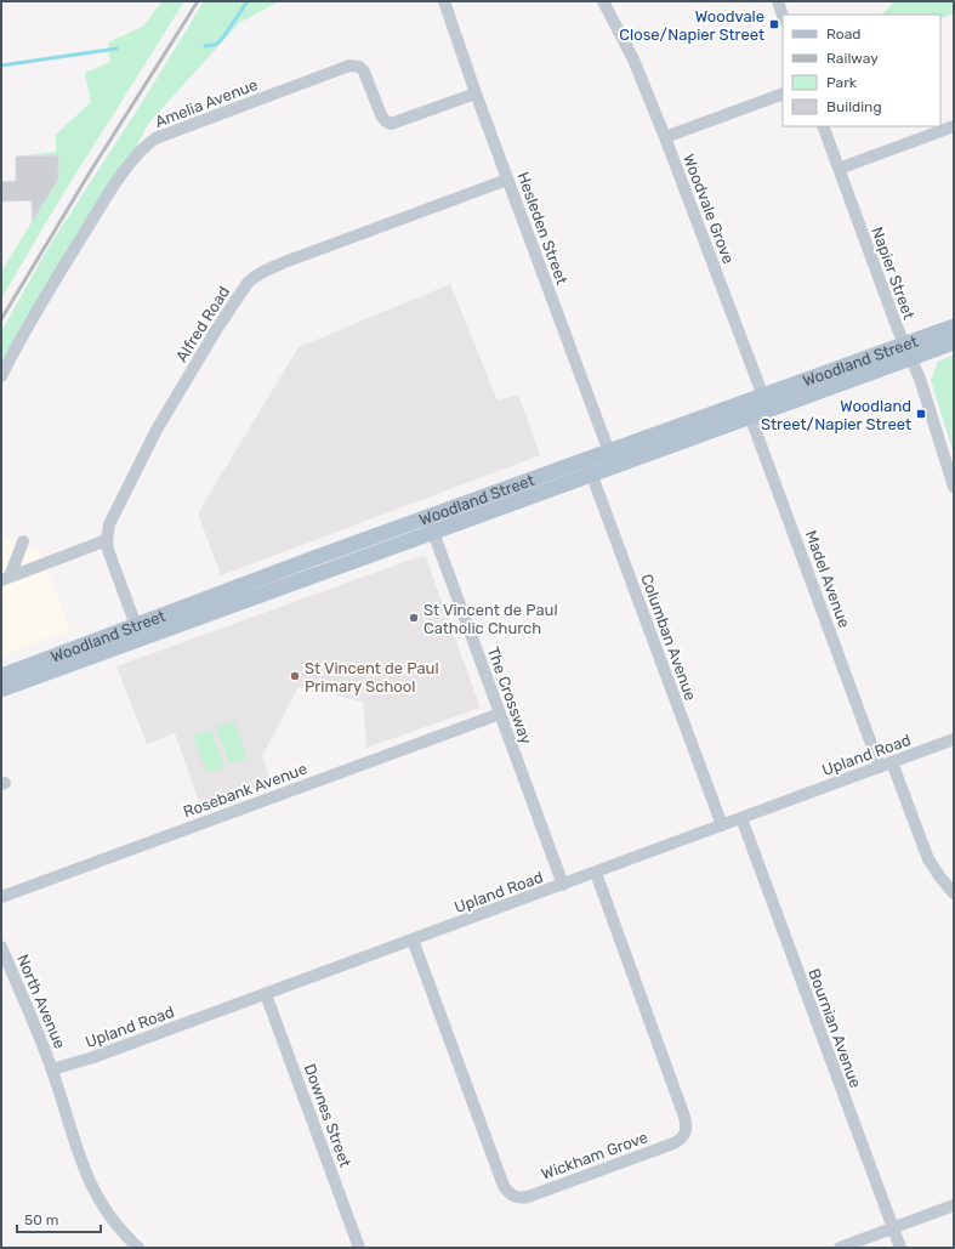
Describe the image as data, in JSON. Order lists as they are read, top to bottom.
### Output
{
  "streets": {
    "main road": ["Woodland Street"],
    "street": [
      "Amelia Avenue",
      "Woodvale Grove",
      "Hesleden Street",
      "Napier Street",
      "Alfred Road",
      "Madel Avenue",
      "Columban Avenue",
      "The Crossway",
      "Upland Road",
      "Rosebank Avenue",
      "North Avenue",
      "Bournian Avenue",
      "Downes Street",
      "Wickham Grove"
    ]
  },
  "crossings": [
    ["Amelia Avenue", "Hesleden Street"],
    ["Woodvale Grove", "Woodland Street"],
    ["Hesleden Street", "Alfred Road"],
    ["Hesleden Street", "Woodland Street"],
    ["Napier Street", "Woodland Street"],
    ["Alfred Road", "Woodland Street"],
    ["Woodland Street", "Madel Avenue"],
    ["Woodland Street", "Columban Avenue"],
    ["Woodland Street", "The Crossway"],
    ["Madel Avenue", "Upland Road"],
    ["Columban Avenue", "Upland Road"],
    ["The Crossway", "Upland Road"],
    ["The Crossway", "Rosebank Avenue"],
    ["Upland Road", "North Avenue"],
    ["Upland Road", "Bournian Avenue"],
    ["Upland Road", "Downes Street"],
    ["Upland Road", "Wickham Grove"]
  ],
  "places": {
    "transit": ["Woodvale Close/Napier Street", "Woodland Street/Napier Street"],
    "other": ["St Vincent de Paul Catholic Church", "St Vincent de Paul Primary School"]
  },
  "legend": [
    "Road",
    "Railway",
    "Park",
    "Building"
  ],
  "scale_bar": "50 m"
}
